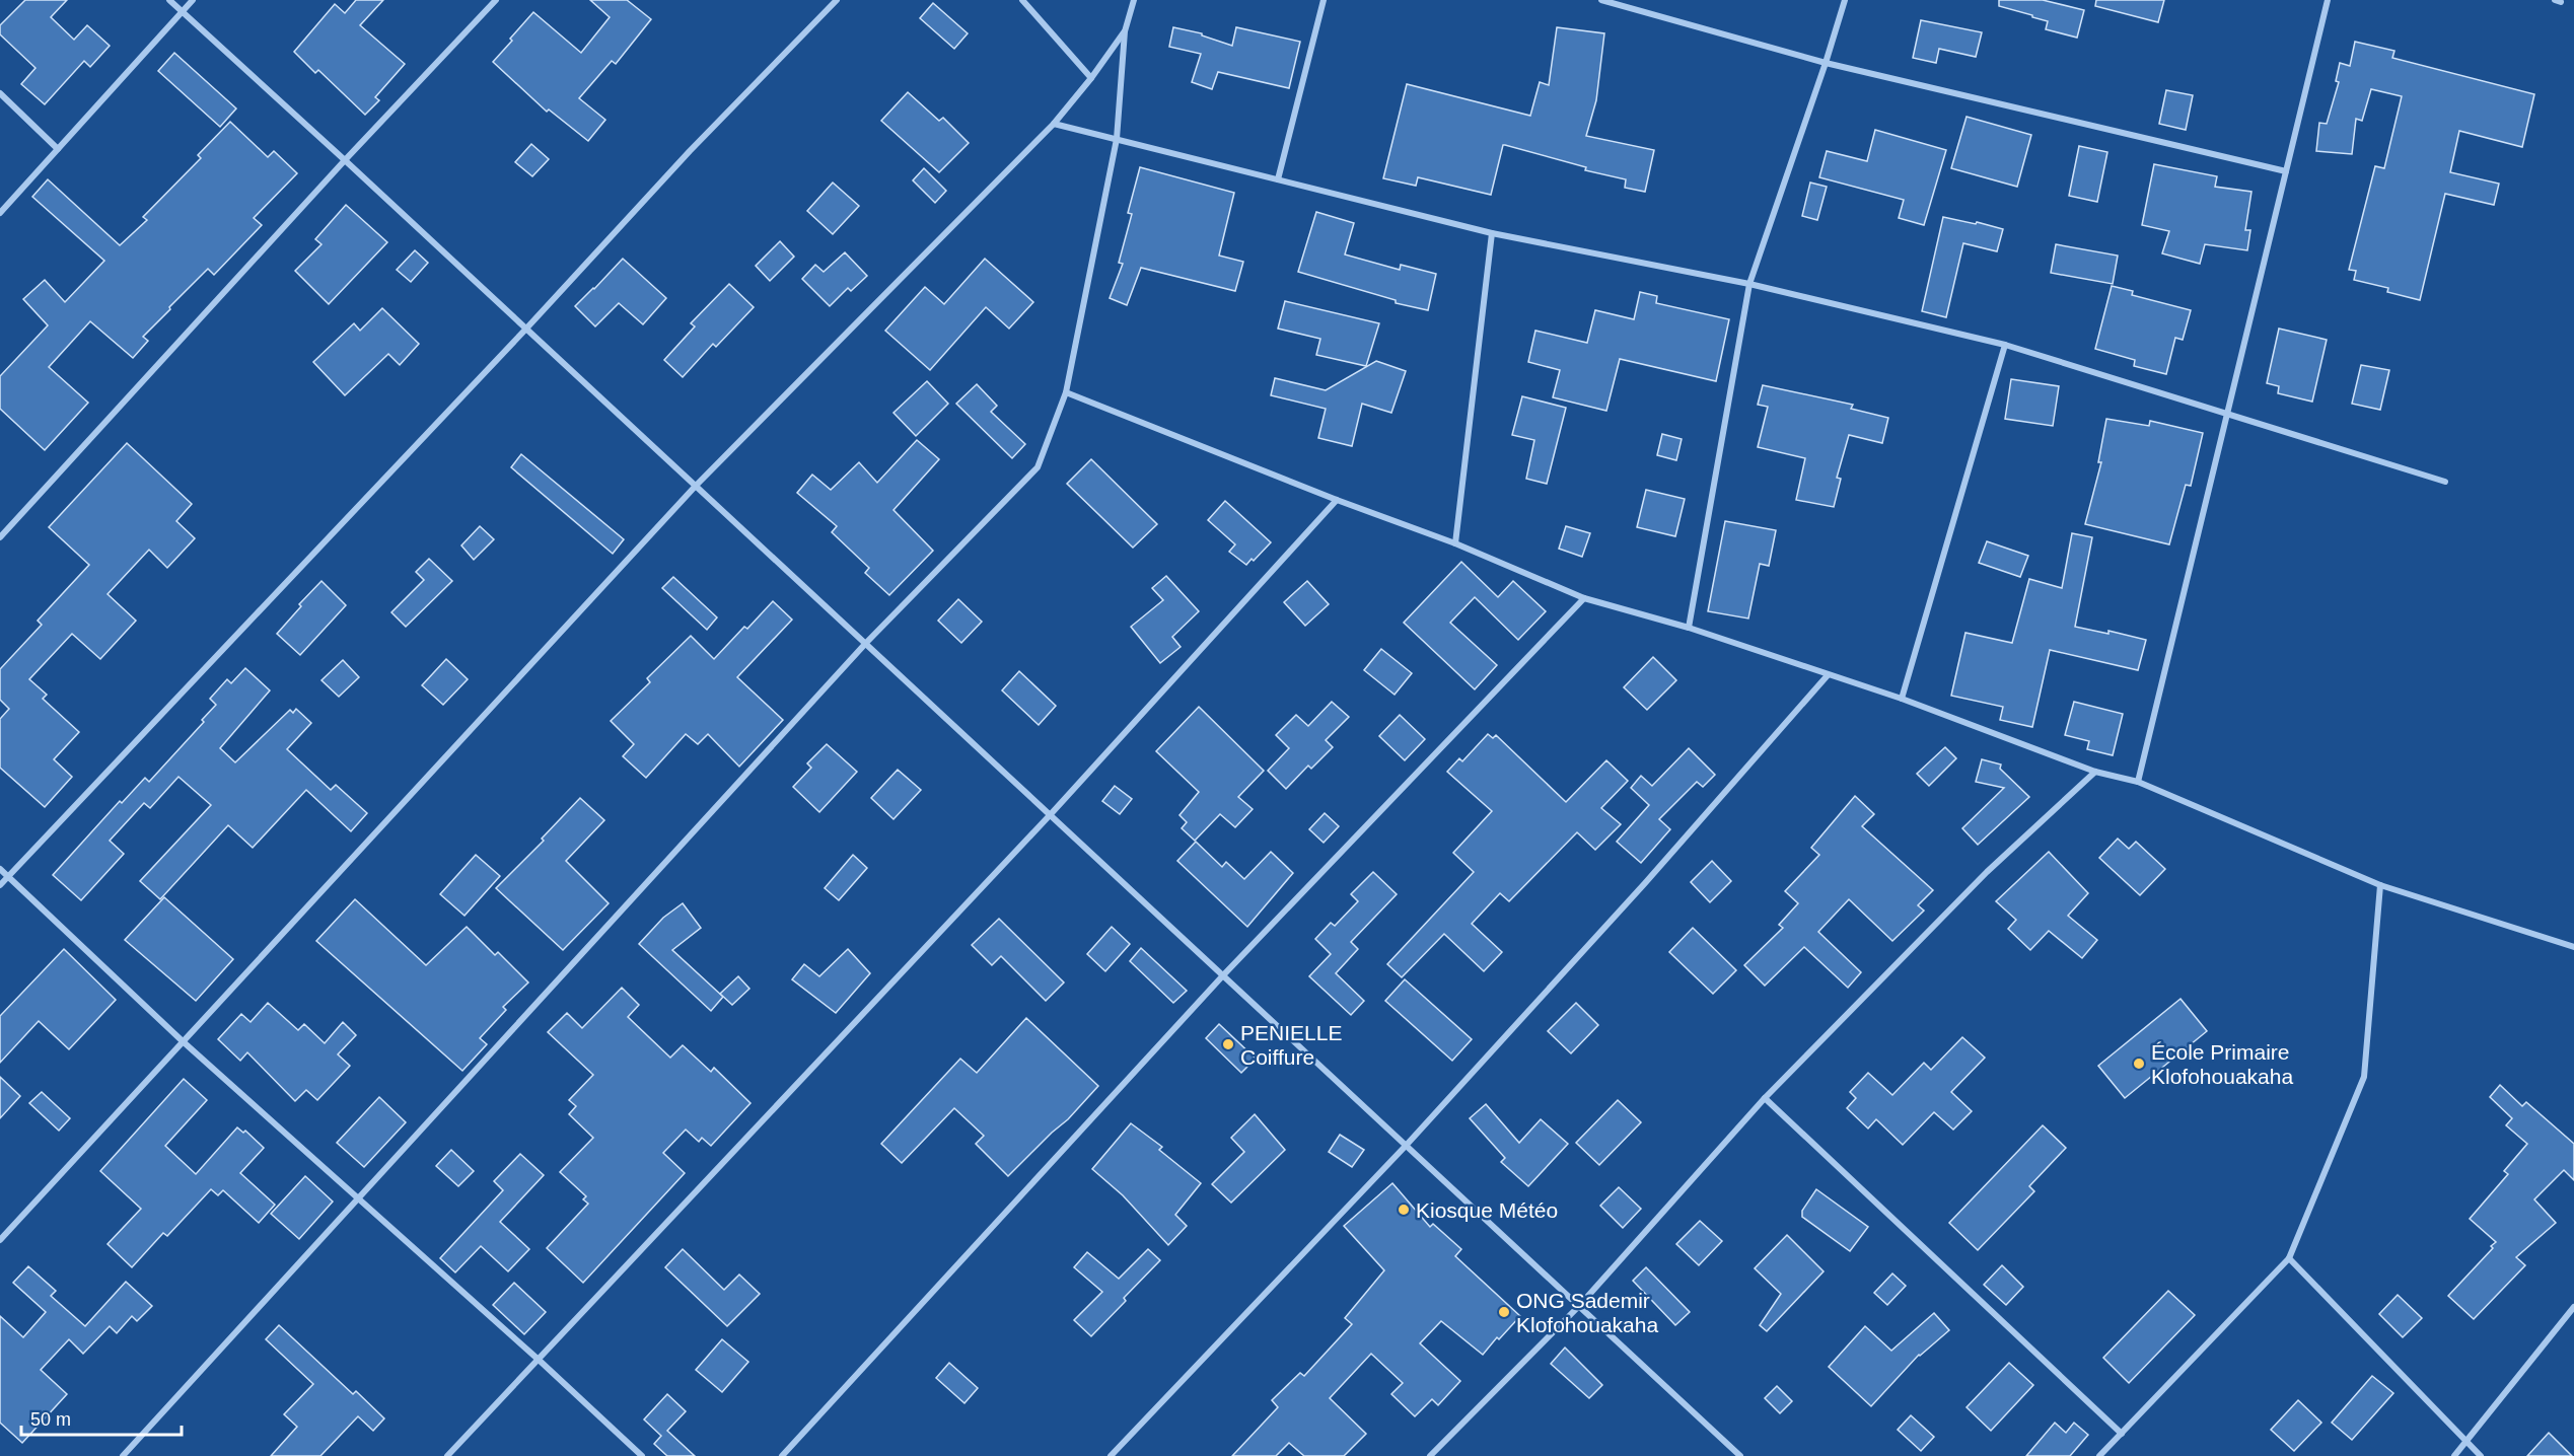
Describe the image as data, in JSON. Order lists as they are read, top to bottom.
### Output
{
  "places": [
    "PENIELLE Coiffure",
    "École Primaire Klofohouakaha",
    "Kiosque Météo",
    "ONG Sademir Klofohouakaha"
  ],
  "scale_bar": "50 m"
}
